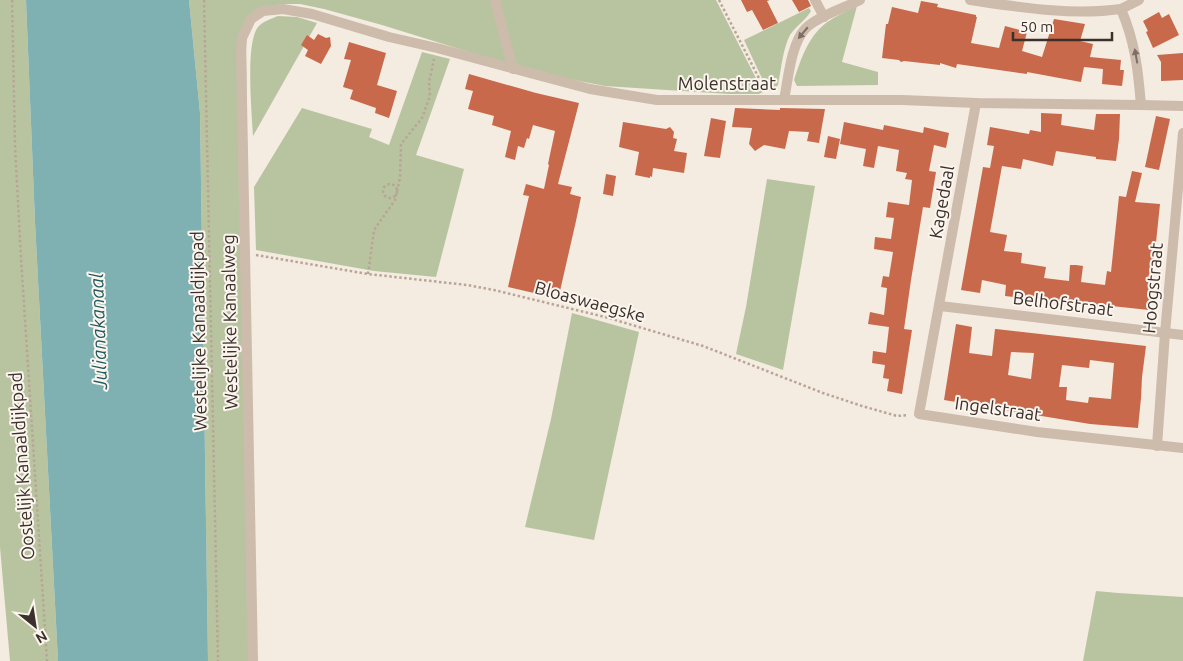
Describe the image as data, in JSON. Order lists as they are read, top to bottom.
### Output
{
  "streets": {
    "street": [
      "Molenstraat",
      "Kagedaal",
      "Hoogstraat",
      "Belhofstraat",
      "Westelijke Kanaalweg",
      "Ingelstraat"
    ],
    "path": ["Bloaswaegske", "Westelijke Kanaaldijkpad", "Oostelijk Kanaaldijkpad"]
  },
  "crossings": [
    ["Molenstraat", "Kagedaal"],
    ["Molenstraat", "Westelijke Kanaalweg"],
    ["Kagedaal", "Belhofstraat"],
    ["Hoogstraat", "Belhofstraat"],
    ["Hoogstraat", "Ingelstraat"],
    ["Bloaswaegske", "Westelijke Kanaalweg"],
    ["Bloaswaegske", "Ingelstraat"]
  ],
  "water": ["Julianakanaal"],
  "scale_bar": "50 m",
  "north": "bottom right"
}
